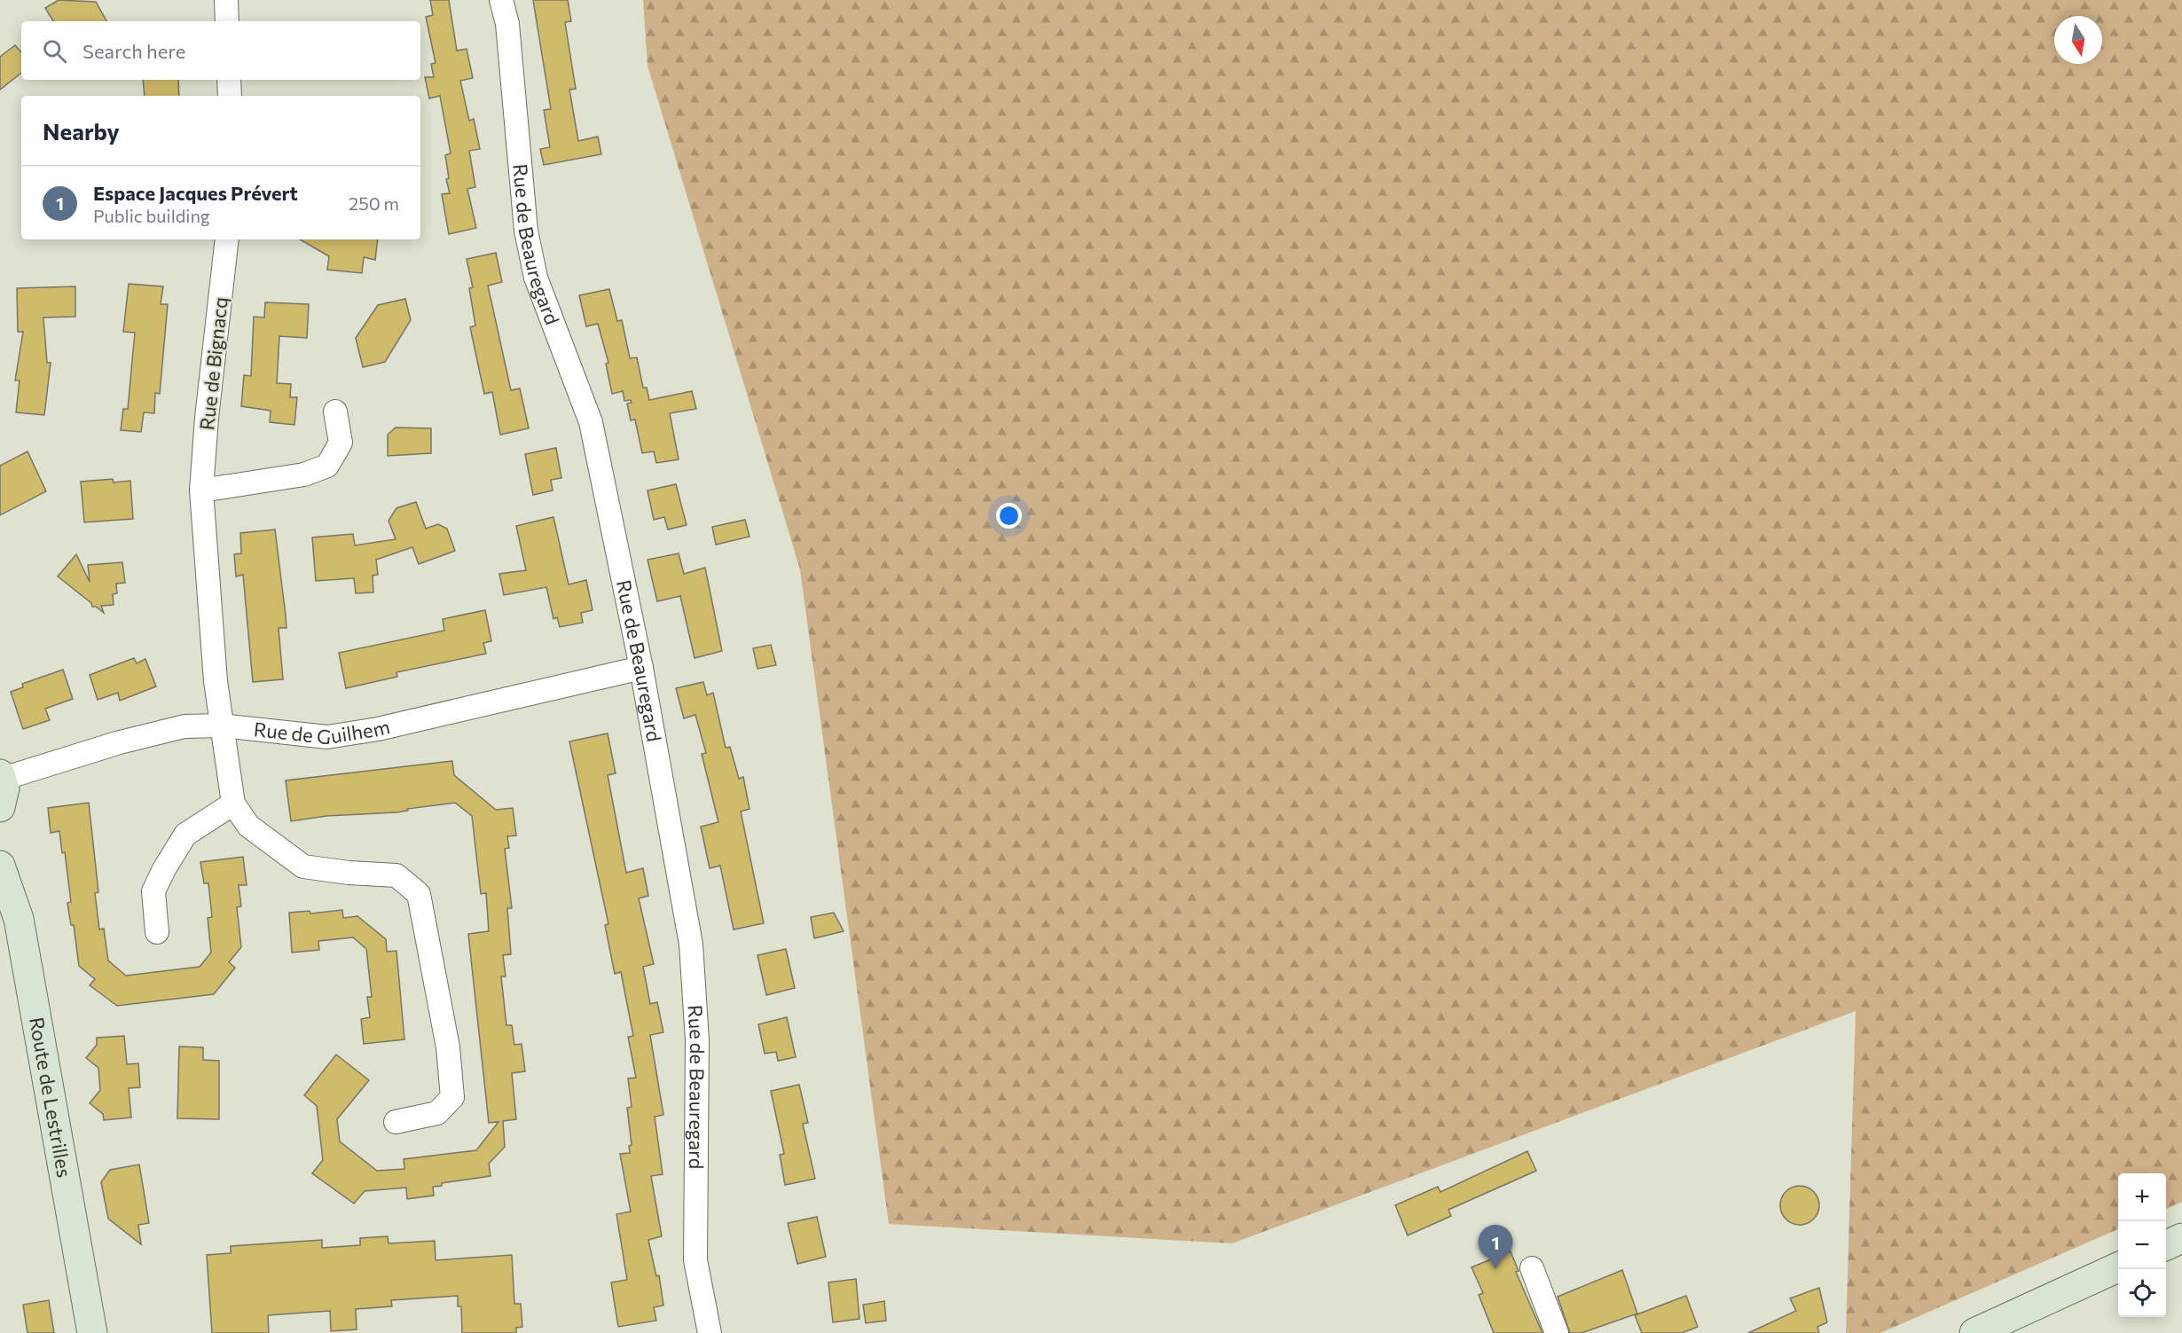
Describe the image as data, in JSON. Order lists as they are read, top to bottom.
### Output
{
  "streets": {
    "street": [
      "Rue de Beauregard",
      "Rue de Bignacq",
      "Rue de Guilhem",
      "Route de Lestrilles"
    ]
  },
  "crossings": [
    ["Rue de Beauregard", "Rue de Guilhem"],
    ["Rue de Bignacq", "Rue de Guilhem"]
  ],
  "north": "bottom",
  "page": {
    "search": "Search here",
    "heading": "Nearby",
    "list": [
      {
        "mark": "1",
        "name": "Espace Jacques Prévert",
        "note": "Public building",
        "value": "250 m"
      }
    ],
    "map_buttons": ["+", "−"],
    "pins": "1"
  }
}
